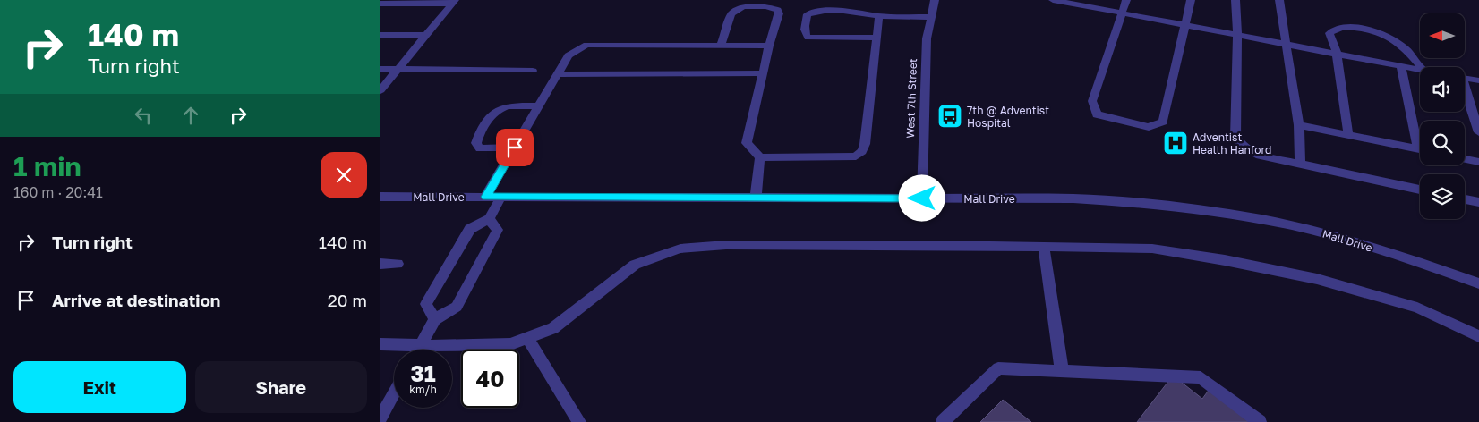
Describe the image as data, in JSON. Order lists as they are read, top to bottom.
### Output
{
  "streets": {
    "street": ["West 7th Street", "Mall Drive"]
  },
  "crossings": [
    ["West 7th Street", "Mall Drive"]
  ],
  "places": {
    "bus stop": ["7th @ Adventist Hospital"],
    "hospital": ["Adventist Health Hanford"]
  },
  "north": "left",
  "page": {
    "turn": ["140 m", "Turn right"],
    "heading": ["1 min", "160 m · 20:41"],
    "list": [
      {
        "name": "Turn right",
        "value": "140 m"
      },
      {
        "name": "Arrive at destination",
        "value": "20 m"
      }
    ],
    "speed": "31 km/h",
    "limit": "40",
    "buttons": ["Exit", "Share"]
  }
}
